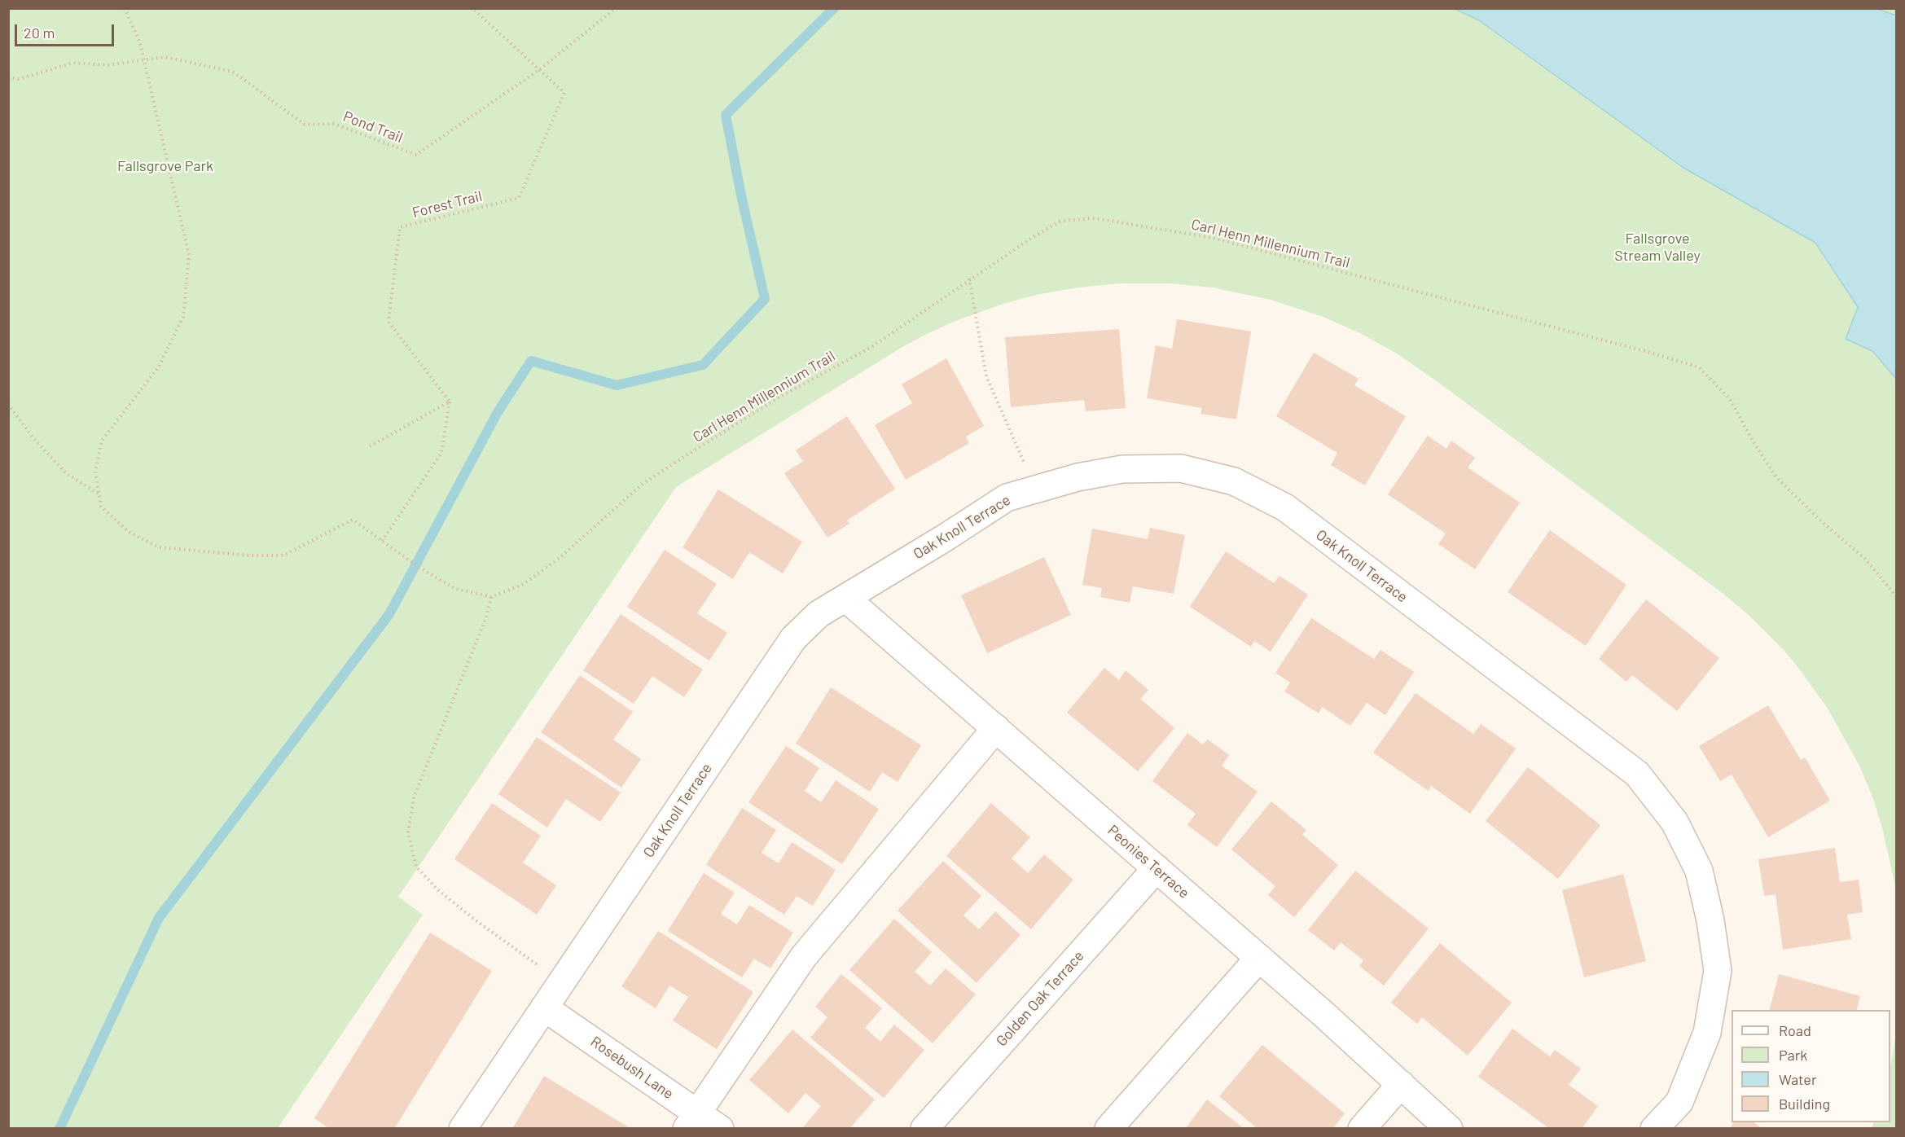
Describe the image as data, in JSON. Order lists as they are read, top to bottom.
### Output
{
  "streets": {
    "street": [
      "Oak Knoll Terrace",
      "Peonies Terrace",
      "Golden Oak Terrace",
      "Rosebush Lane"
    ],
    "path": ["Pond Trail", "Forest Trail", "Carl Henn Millennium Trail"]
  },
  "crossings": [
    ["Pond Trail", "Forest Trail"],
    ["Oak Knoll Terrace", "Peonies Terrace"],
    ["Oak Knoll Terrace", "Rosebush Lane"],
    ["Peonies Terrace", "Golden Oak Terrace"]
  ],
  "parks": ["Fallsgrove Park", "Fallsgrove Stream Valley"],
  "legend": [
    "Road",
    "Park",
    "Water",
    "Building"
  ],
  "scale_bar": "20 m"
}
